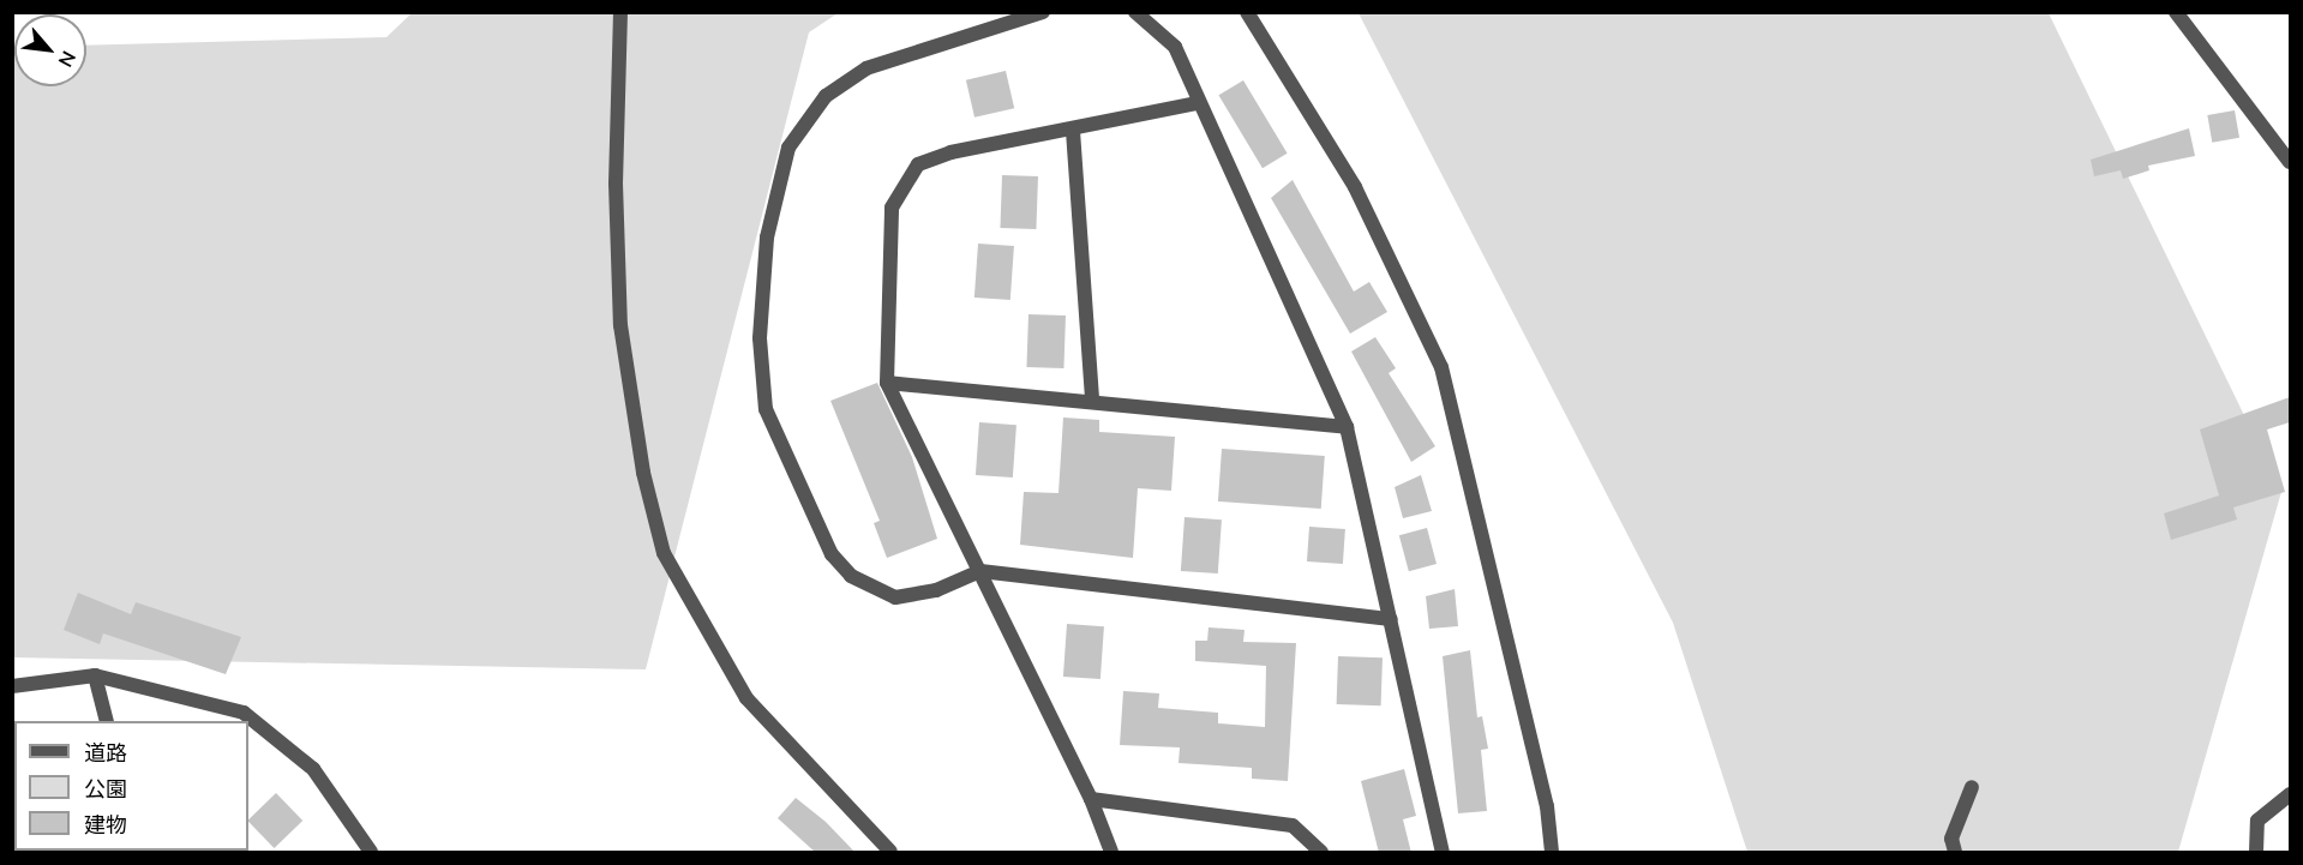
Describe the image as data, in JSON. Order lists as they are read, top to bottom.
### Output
{
  "legend": ["道路", "公園", "建物"],
  "north": "bottom right"
}
